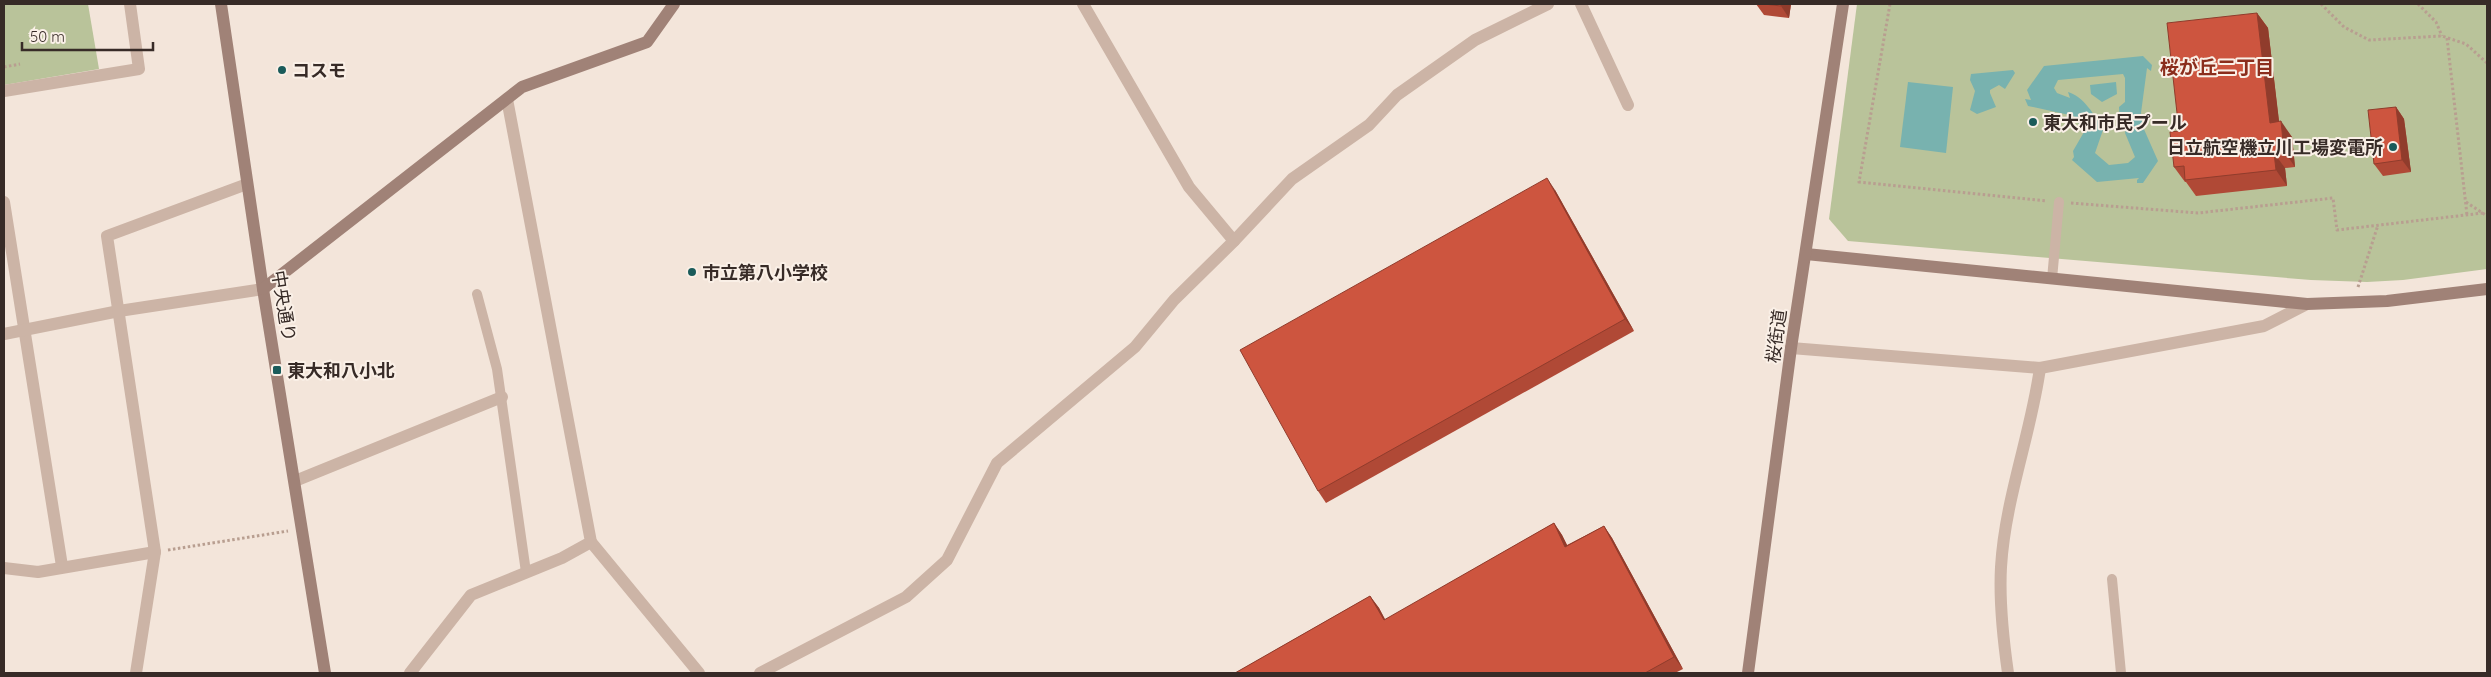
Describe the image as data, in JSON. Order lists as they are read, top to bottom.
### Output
{
  "streets": {
    "street": ["中央通り", "桜街道"]
  },
  "districts": ["桜が丘二丁目"],
  "places": {
    "other": [
      "コスモ",
      "東大和市民プール",
      "日立航空機立川工場変電所",
      "市立第八小学校"
    ],
    "transit": ["東大和八小北"]
  },
  "scale_bar": "50 m"
}
